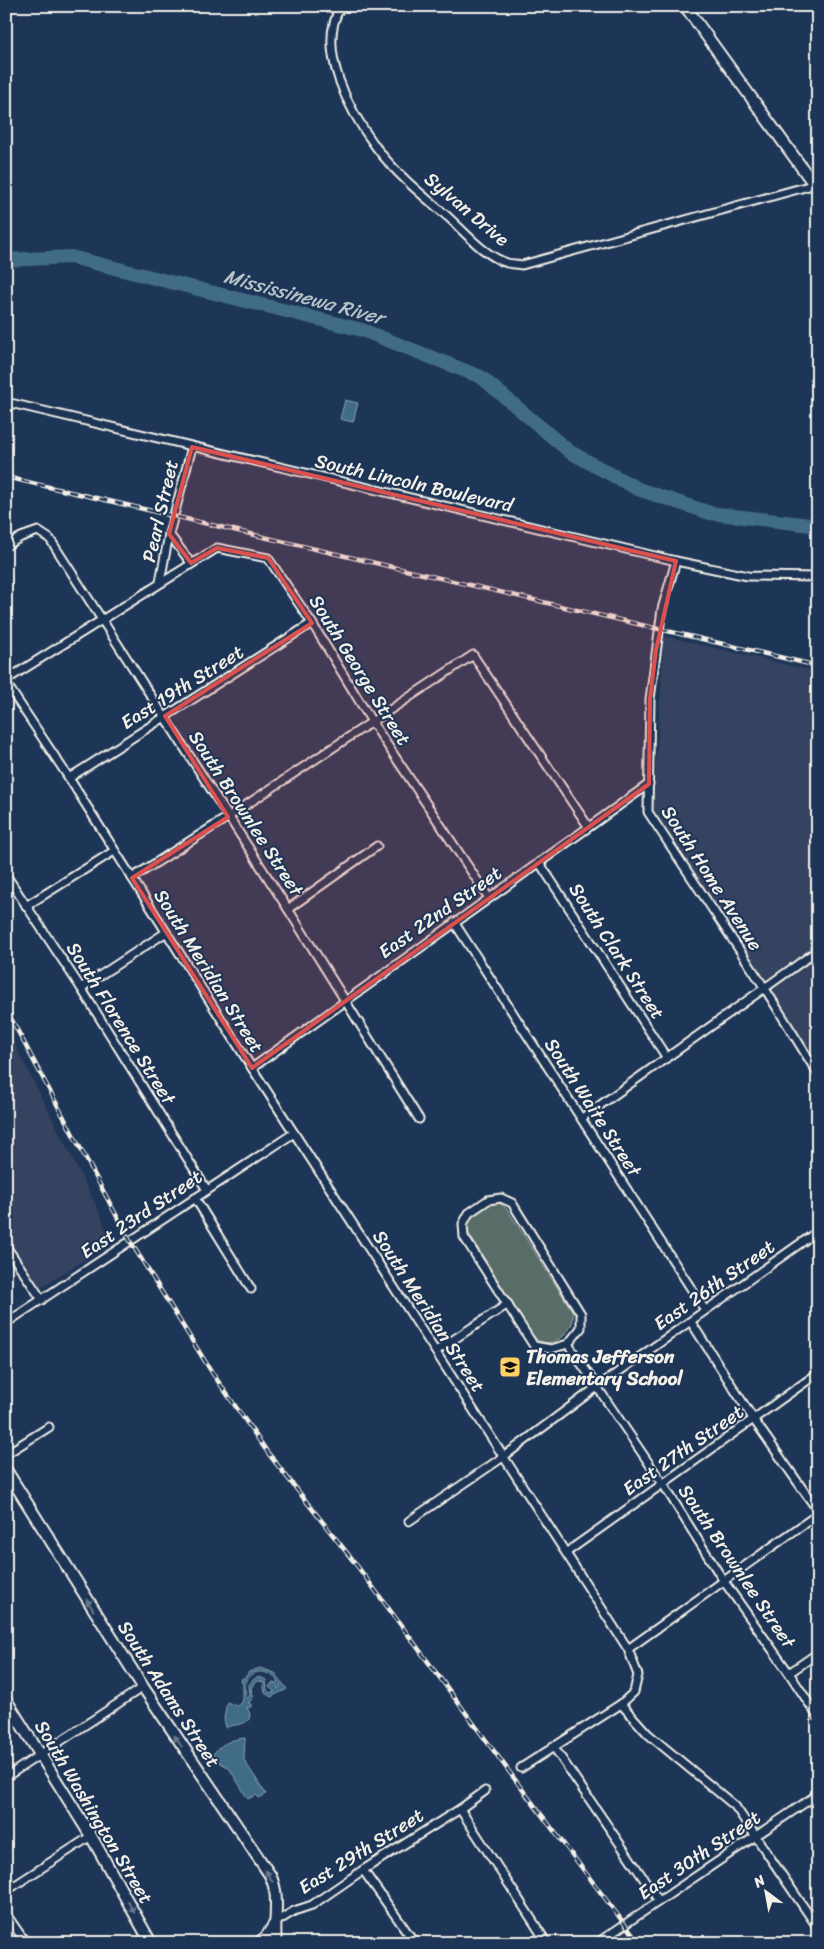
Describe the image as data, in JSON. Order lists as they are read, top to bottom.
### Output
{
  "streets": {
    "main road": ["South Adams Street", "South Washington Street", "East 29th Street"],
    "street": [
      "Sylvan Drive",
      "South Lincoln Boulevard",
      "Pearl Street",
      "South George Street",
      "East 19th Street",
      "South Brownlee Street",
      "South Home Avenue",
      "East 22nd Street",
      "South Clark Street",
      "South Meridian Street",
      "South Florence Street",
      "South Waite Street",
      "East 23rd Street",
      "East 26th Street",
      "East 27th Street",
      "East 30th Street"
    ]
  },
  "crossings": [
    ["South Lincoln Boulevard", "Pearl Street"],
    ["South Lincoln Boulevard", "South Home Avenue"],
    ["Pearl Street", "South George Street"],
    ["South George Street", "East 19th Street"],
    ["South George Street", "South Brownlee Street"],
    ["South George Street", "East 22nd Street"],
    ["South George Street", "South Meridian Street"],
    ["East 19th Street", "South Brownlee Street"],
    ["East 19th Street", "South Meridian Street"],
    ["South Brownlee Street", "East 22nd Street"],
    ["South Brownlee Street", "East 26th Street"],
    ["South Brownlee Street", "East 27th Street"],
    ["South Home Avenue", "East 22nd Street"],
    ["East 22nd Street", "South Clark Street"],
    ["East 22nd Street", "South Meridian Street"],
    ["East 22nd Street", "South Waite Street"],
    ["South Meridian Street", "East 23rd Street"],
    ["South Meridian Street", "East 26th Street"],
    ["South Meridian Street", "East 27th Street"],
    ["South Florence Street", "East 23rd Street"],
    ["South Waite Street", "East 26th Street"],
    ["South Adams Street", "East 29th Street"]
  ],
  "one_way": ["South Adams Street", "South Washington Street"],
  "water": ["Mississinewa River"],
  "places": {
    "school or university": ["Thomas Jefferson Elementary School"]
  },
  "north": "top left"
}
